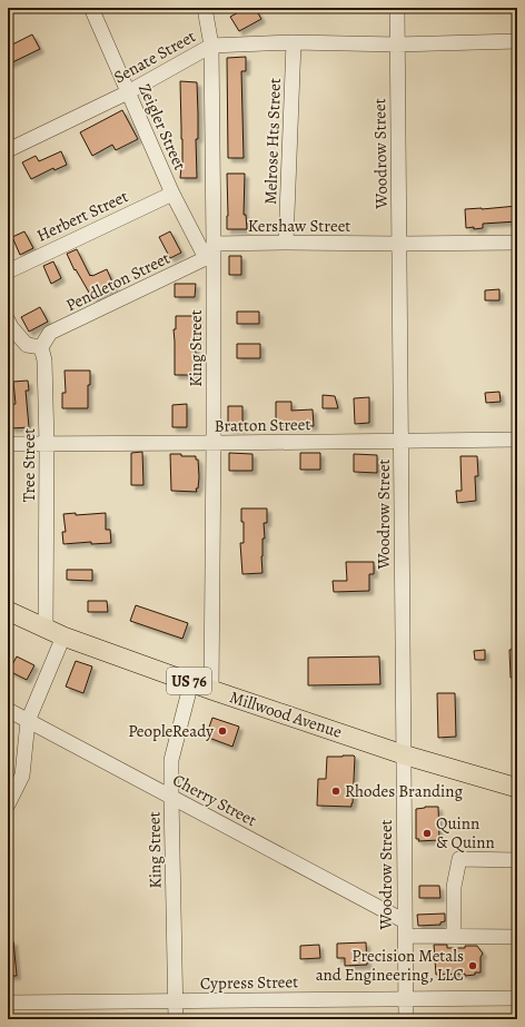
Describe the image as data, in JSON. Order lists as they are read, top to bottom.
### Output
{
  "streets": {
    "main road": ["US 76", "Millwood Avenue"],
    "street": [
      "Senate Street",
      "Zeigler Street",
      "Melrose Hts Street",
      "Woodrow Street",
      "Herbert Street",
      "Kershaw Street",
      "Pendleton Street",
      "King Street",
      "Bratton Street",
      "Tree Street",
      "Cherry Street",
      "Cypress Street"
    ]
  },
  "crossings": [
    ["Senate Street", "Zeigler Street"],
    ["Senate Street", "Melrose Hts Street"],
    ["Senate Street", "Woodrow Street"],
    ["Senate Street", "King Street"],
    ["Zeigler Street", "Herbert Street"],
    ["Zeigler Street", "Kershaw Street"],
    ["Zeigler Street", "Pendleton Street"],
    ["Zeigler Street", "King Street"],
    ["Melrose Hts Street", "Kershaw Street"],
    ["Woodrow Street", "Kershaw Street"],
    ["Woodrow Street", "Bratton Street"],
    ["Woodrow Street", "Millwood Avenue"],
    ["Woodrow Street", "Cherry Street"],
    ["Woodrow Street", "Cypress Street"],
    ["Kershaw Street", "Pendleton Street"],
    ["Kershaw Street", "King Street"],
    ["Pendleton Street", "King Street"],
    ["Pendleton Street", "Tree Street"],
    ["King Street", "Bratton Street"],
    ["King Street", "Millwood Avenue"],
    ["King Street", "Cherry Street"],
    ["King Street", "Cypress Street"],
    ["Bratton Street", "Tree Street"],
    ["Tree Street", "Millwood Avenue"]
  ],
  "places": [
    "PeopleReady",
    "Rhodes Branding",
    "Quinn & Quinn",
    "Precision Metals and Engineering, LLC"
  ]
}
